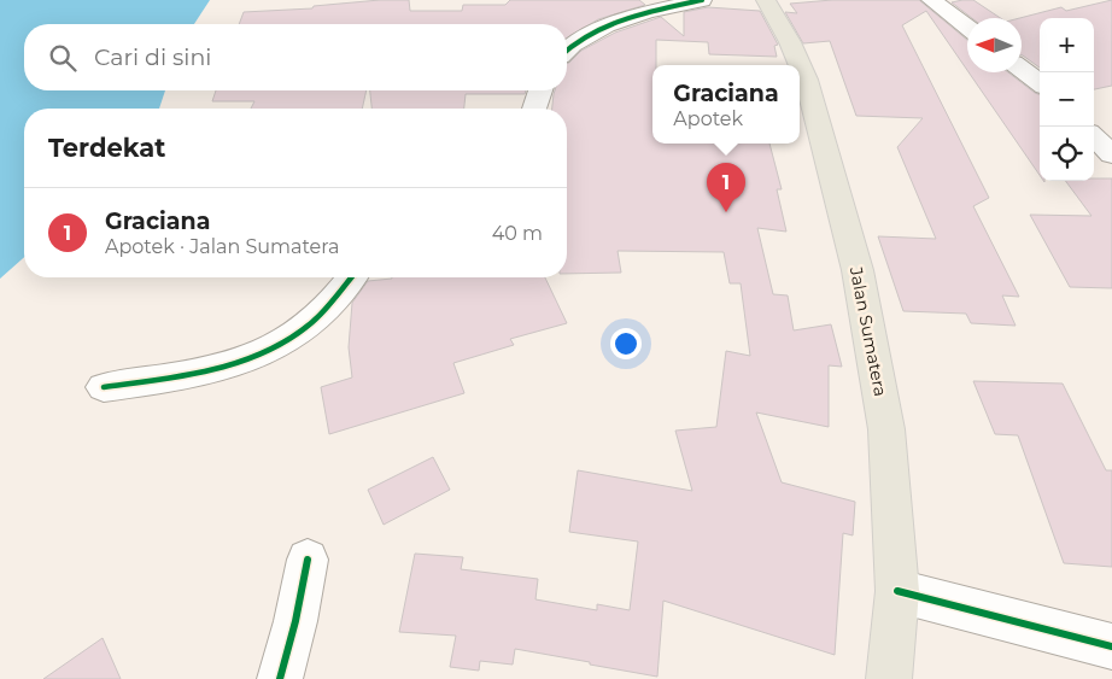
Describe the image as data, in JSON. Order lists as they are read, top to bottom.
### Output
{
  "streets": {
    "main road": ["Jalan Sumatera"]
  },
  "north": "left",
  "page": {
    "map_buttons": ["+", "−"],
    "search": "Cari di sini",
    "popup": ["Graciana", "Apotek"],
    "heading": "Terdekat",
    "pins": "1",
    "list": [
      {
        "mark": "1",
        "name": "Graciana",
        "note": "Apotek · Jalan Sumatera",
        "value": "40 m"
      }
    ]
  }
}
